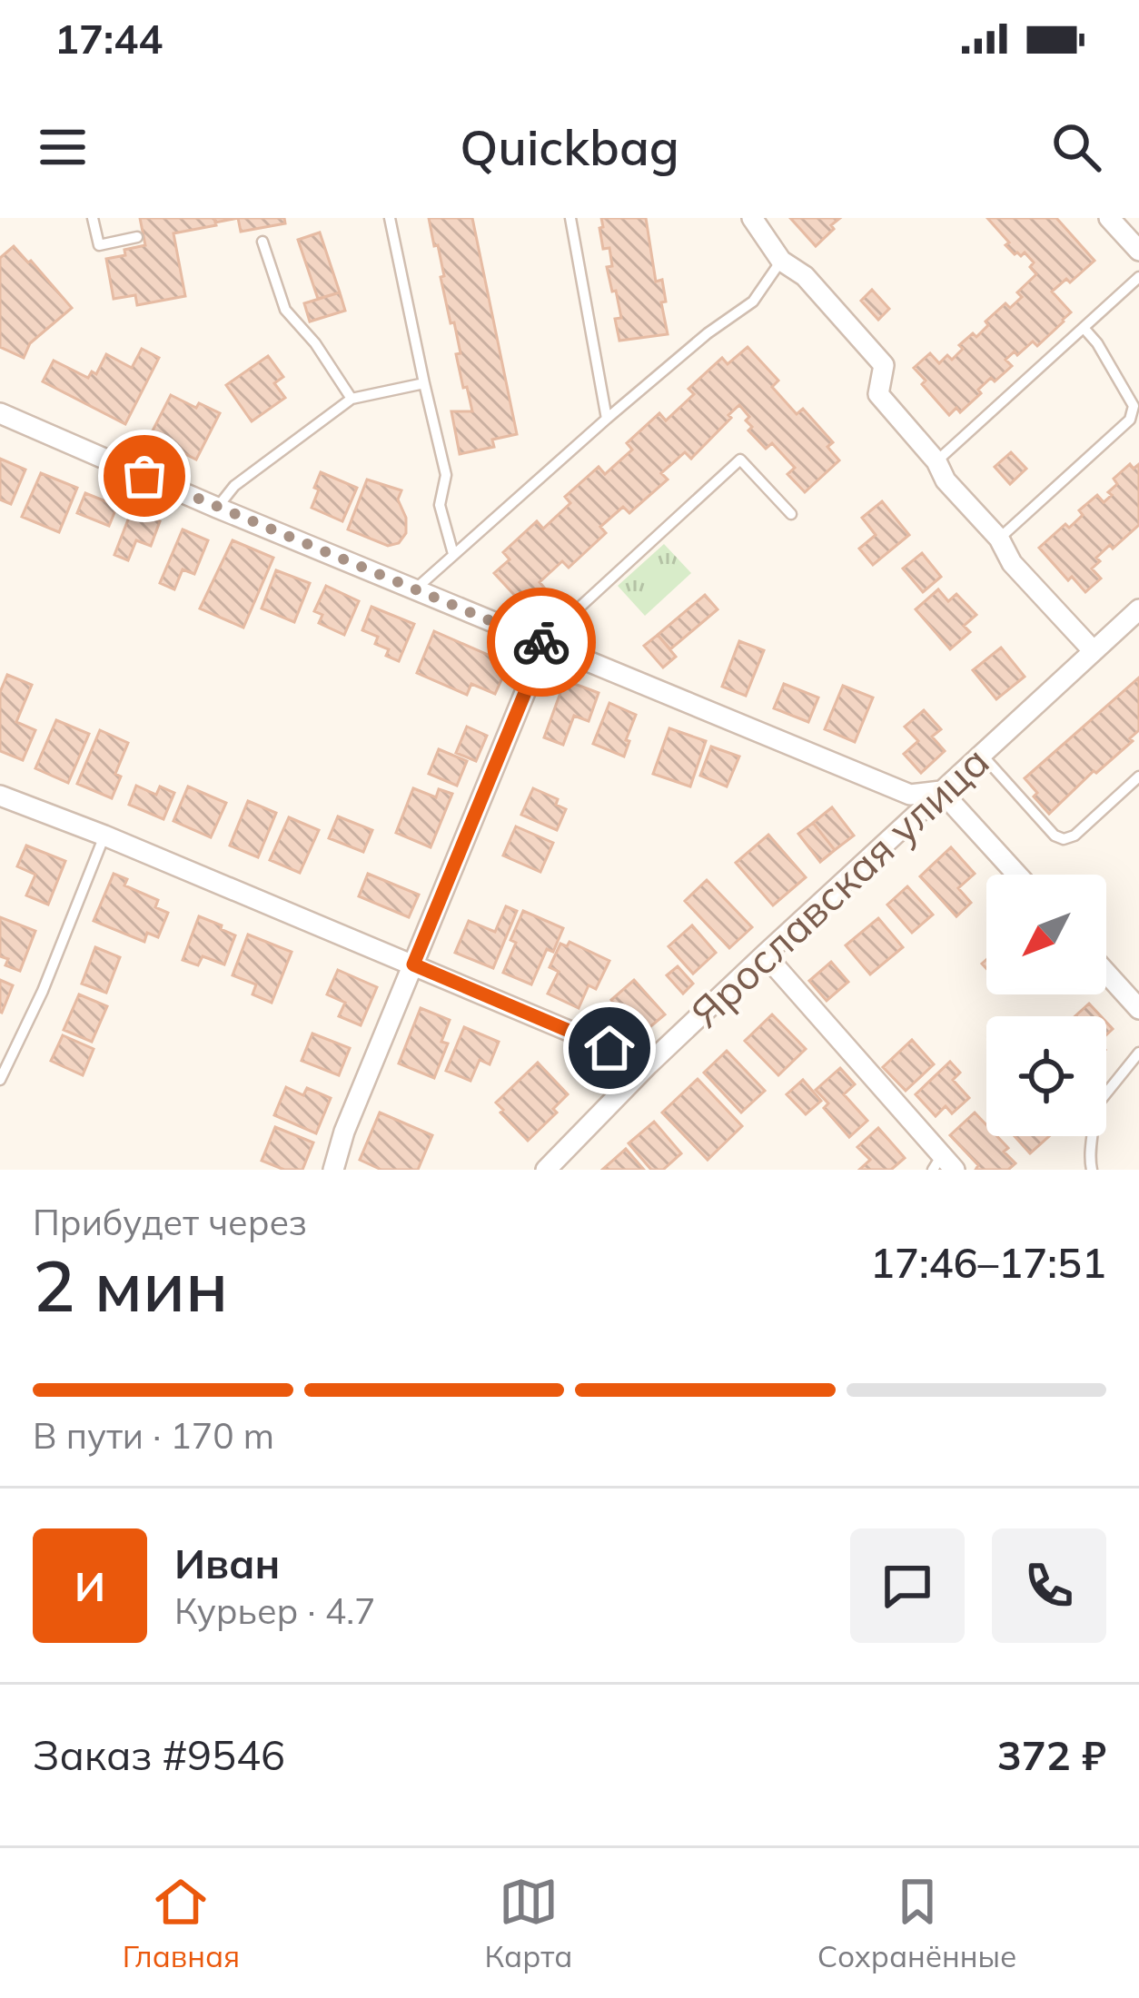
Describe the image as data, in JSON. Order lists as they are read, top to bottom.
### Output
{
  "streets": {
    "street": ["Ярославская улица"]
  },
  "north": "bottom left",
  "page": {
    "status": "17:44",
    "header": "Quickbag",
    "heading": ["2 мин", "Прибудет через", "17:46–17:51"],
    "panel": [
      "Иван",
      "Курьер · 4.7",
      "Заказ #9546",
      "372 ₽"
    ],
    "bar": "В пути · 170 m",
    "round": "И",
    "tabs": ["Главная", "Карта", "Сохранённые"]
  }
}
